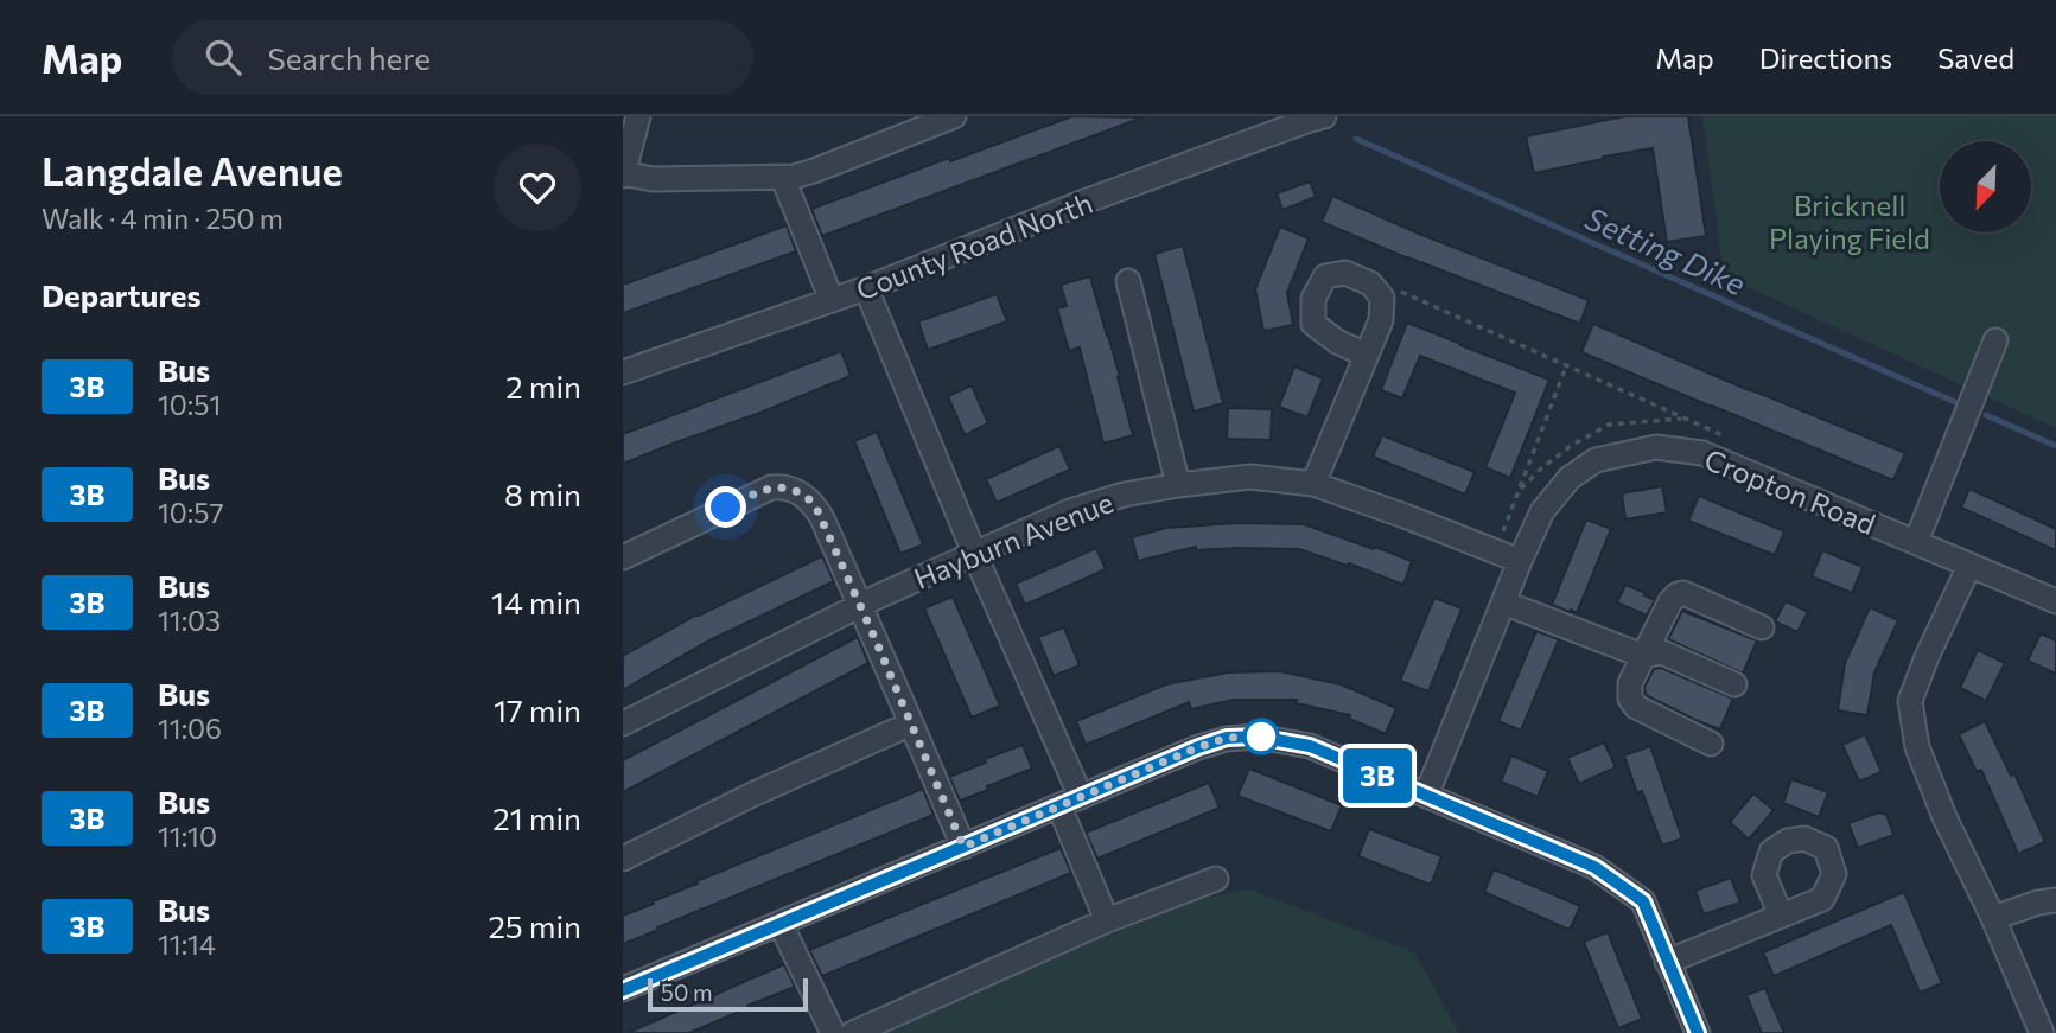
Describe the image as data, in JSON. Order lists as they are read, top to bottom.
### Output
{
  "streets": {
    "street": ["County Road North", "Cropton Road", "Hayburn Avenue"]
  },
  "crossings": [
    ["Cropton Road", "Hayburn Avenue"]
  ],
  "water": ["Setting Dike"],
  "parks": ["Bricknell Playing Field"],
  "lines": ["bus line 3B"],
  "scale_bar": "50 m",
  "north": "bottom left",
  "page": {
    "header": "Map",
    "search": "Search here",
    "nav": ["Map", "Directions", "Saved"],
    "heading": [
      ["Langdale Avenue", "Walk · 4 min · 250 m"],
      "Departures"
    ],
    "on_map": "3B",
    "list": [
      {
        "mark": "3B",
        "name": "Bus",
        "note": "10:51",
        "value": "2 min"
      },
      {
        "mark": "3B",
        "name": "Bus",
        "note": "10:57",
        "value": "8 min"
      },
      {
        "mark": "3B",
        "name": "Bus",
        "note": "11:03",
        "value": "14 min"
      },
      {
        "mark": "3B",
        "name": "Bus",
        "note": "11:06",
        "value": "17 min"
      },
      {
        "mark": "3B",
        "name": "Bus",
        "note": "11:10",
        "value": "21 min"
      },
      {
        "mark": "3B",
        "name": "Bus",
        "note": "11:14",
        "value": "25 min"
      }
    ],
    "scale": "50 m"
  }
}
